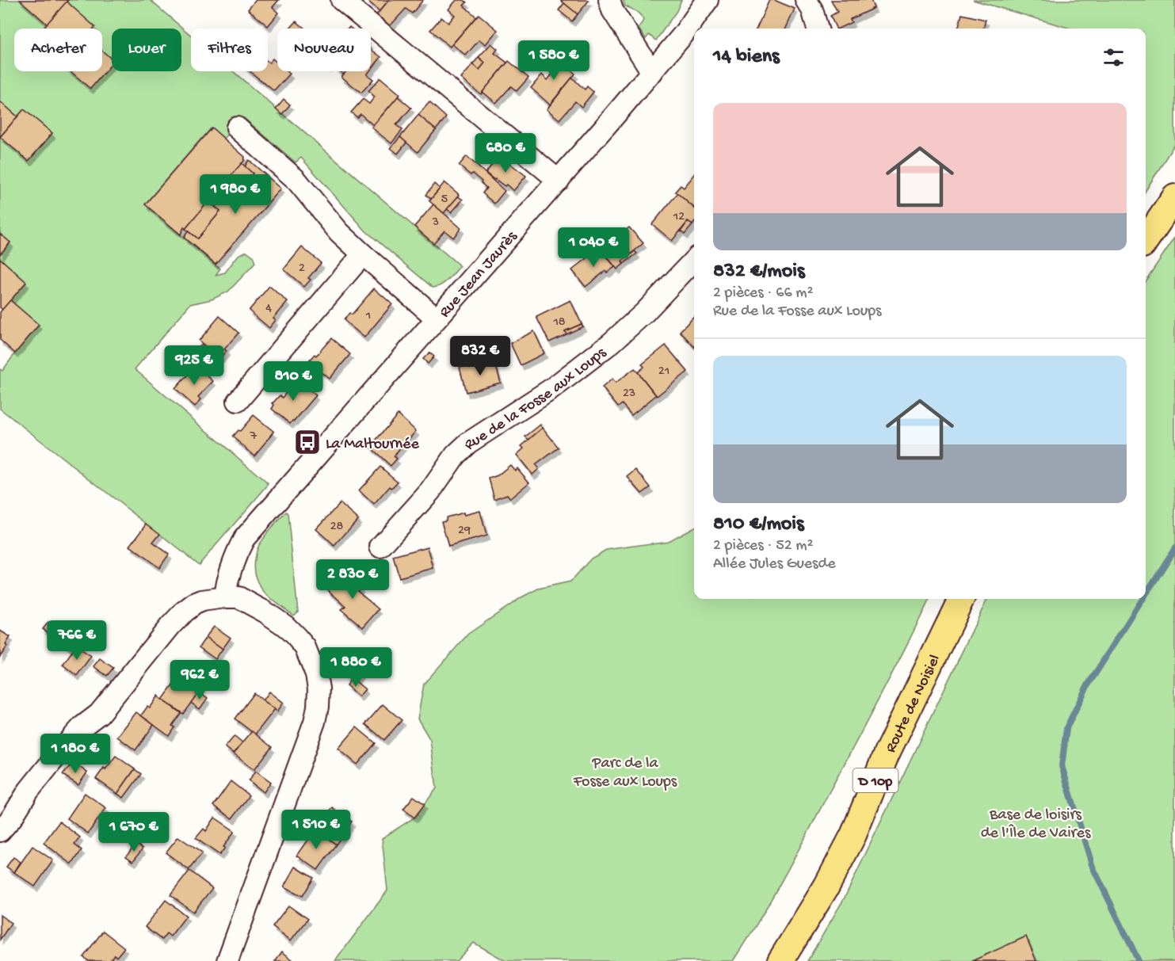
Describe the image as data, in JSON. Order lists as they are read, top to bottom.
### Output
{
  "streets": {
    "main road": ["Route de Noisiel", "D 10p"],
    "street": ["Rue Jean Jaurès", "Rue de la Fosse aux Loups"]
  },
  "parks": ["Parc de la Fosse aux Loups", "Base de loisirs de l'Île de Vaires"],
  "places": {
    "bus stop": ["La Maltournée"]
  },
  "house_numbers": [
    "5",
    "12",
    "3",
    "2",
    "4",
    "1",
    "18",
    "21",
    "23",
    "7",
    "28",
    "29"
  ],
  "page": {
    "chip": [
      "Acheter",
      "Louer",
      "Filtres",
      "Nouveau"
    ],
    "heading": "14 biens",
    "price": [
      "1 580 €",
      "680 €",
      "1 980 €",
      "1 040 €",
      "832 €",
      "925 €",
      "810 €",
      "2 830 €",
      "766 €",
      "1 880 €",
      "962 €",
      "1 180 €",
      "1 510 €",
      "1 670 €"
    ],
    "list": [
      {
        "name": "832 €/mois",
        "note": "2 pièces · 66 m² · Rue de la Fosse aux Loups"
      },
      {
        "name": "810 €/mois",
        "note": "2 pièces · 52 m² · Allée Jules Guesde"
      }
    ]
  }
}
